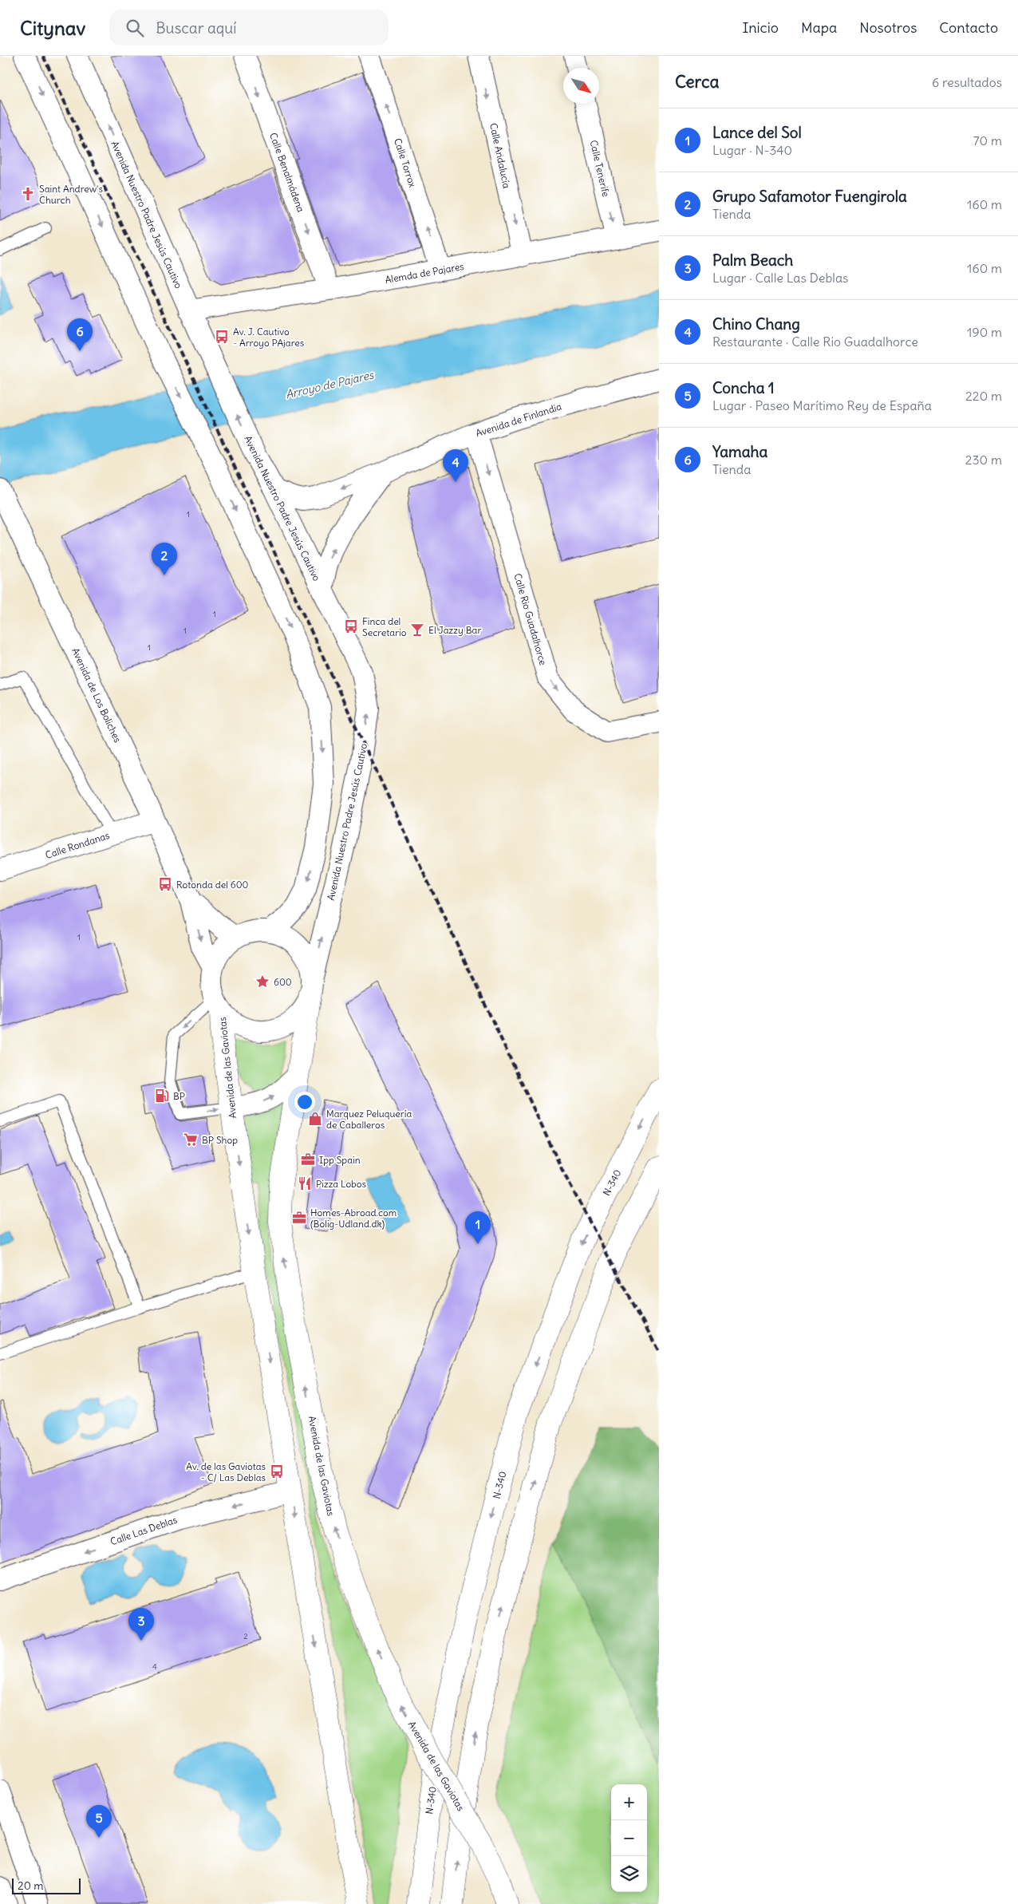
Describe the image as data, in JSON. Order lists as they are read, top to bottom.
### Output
{
  "streets": {
    "main road": ["Avenida de las Gaviotas", "N-340"],
    "street": [
      "Calle Andalucía",
      "Calle Torrox",
      "Calle Tenerife",
      "Calle Benalmádena",
      "Avenida Nuestro Padre Jesús Cautivo",
      "Alemda de Pajares",
      "Avenida de Finlandia",
      "Calle Rio Guadalhorce",
      "Avenida de Los Boliches",
      "Calle Rondanas",
      "Calle Las Deblas"
    ]
  },
  "crossings": [
    ["Calle Andalucía", "Alemda de Pajares"],
    ["Calle Torrox", "Alemda de Pajares"],
    ["Calle Tenerife", "Alemda de Pajares"],
    ["Calle Benalmádena", "Alemda de Pajares"],
    ["Avenida Nuestro Padre Jesús Cautivo", "Alemda de Pajares"],
    ["Avenida Nuestro Padre Jesús Cautivo", "Avenida de Finlandia"],
    ["Avenida Nuestro Padre Jesús Cautivo", "Avenida de Los Boliches"],
    ["Avenida Nuestro Padre Jesús Cautivo", "Avenida de las Gaviotas"],
    ["Avenida de Finlandia", "Calle Rio Guadalhorce"],
    ["Avenida de Los Boliches", "Calle Rondanas"],
    ["Avenida de Los Boliches", "Avenida de las Gaviotas"],
    ["Avenida de las Gaviotas", "Calle Las Deblas"]
  ],
  "one_way": [
    "Calle Andalucía",
    "Calle Torrox",
    "Calle Tenerife",
    "Calle Rio Guadalhorce",
    "Calle Las Deblas"
  ],
  "water": ["Arroyo de Pajares"],
  "places": {
    "church": ["Saint Andrew's Church"],
    "bus stop": [
      "Av. J. Cautivo - Arroyo PAjares",
      "Finca del Secretario",
      "Rotonda del 600",
      "Av. de las Gaviotas - C/ Las Deblas"
    ],
    "bar": ["El Jazzy Bar"],
    "place": ["600"],
    "fuel station": ["BP"],
    "shop": ["Marquez Peluquería de Caballeros"],
    "supermarket": ["BP Shop"],
    "office": ["Ipp Spain", "Homes-Abroad.com (Bolig-Udland.dk)"],
    "restaurant": ["Pizza Lobos"]
  },
  "house_numbers": [
    "1",
    "1",
    "1",
    "1",
    "1",
    "2",
    "4"
  ],
  "scale_bar": "20 m",
  "north": "bottom right",
  "page": {
    "header": "Citynav",
    "search": "Buscar aquí",
    "nav": [
      "Inicio",
      "Mapa",
      "Nosotros",
      "Contacto"
    ],
    "heading": ["Cerca", "6 resultados"],
    "list": [
      {
        "mark": "1",
        "name": "Lance del Sol",
        "note": "Lugar · N-340",
        "value": "70 m"
      },
      {
        "mark": "2",
        "name": "Grupo Safamotor Fuengirola",
        "note": "Tienda",
        "value": "160 m"
      },
      {
        "mark": "3",
        "name": "Palm Beach",
        "note": "Lugar · Calle Las Deblas",
        "value": "160 m"
      },
      {
        "mark": "4",
        "name": "Chino Chang",
        "note": "Restaurante · Calle Rio Guadalhorce",
        "value": "190 m"
      },
      {
        "mark": "5",
        "name": "Concha 1",
        "note": "Lugar · Paseo Marítimo Rey de España",
        "value": "220 m"
      },
      {
        "mark": "6",
        "name": "Yamaha",
        "note": "Tienda",
        "value": "230 m"
      }
    ],
    "pins": [
      "6",
      "4",
      "2",
      "1",
      "3",
      "5"
    ],
    "map_buttons": ["+", "−"],
    "scale": "20 m"
  }
}
